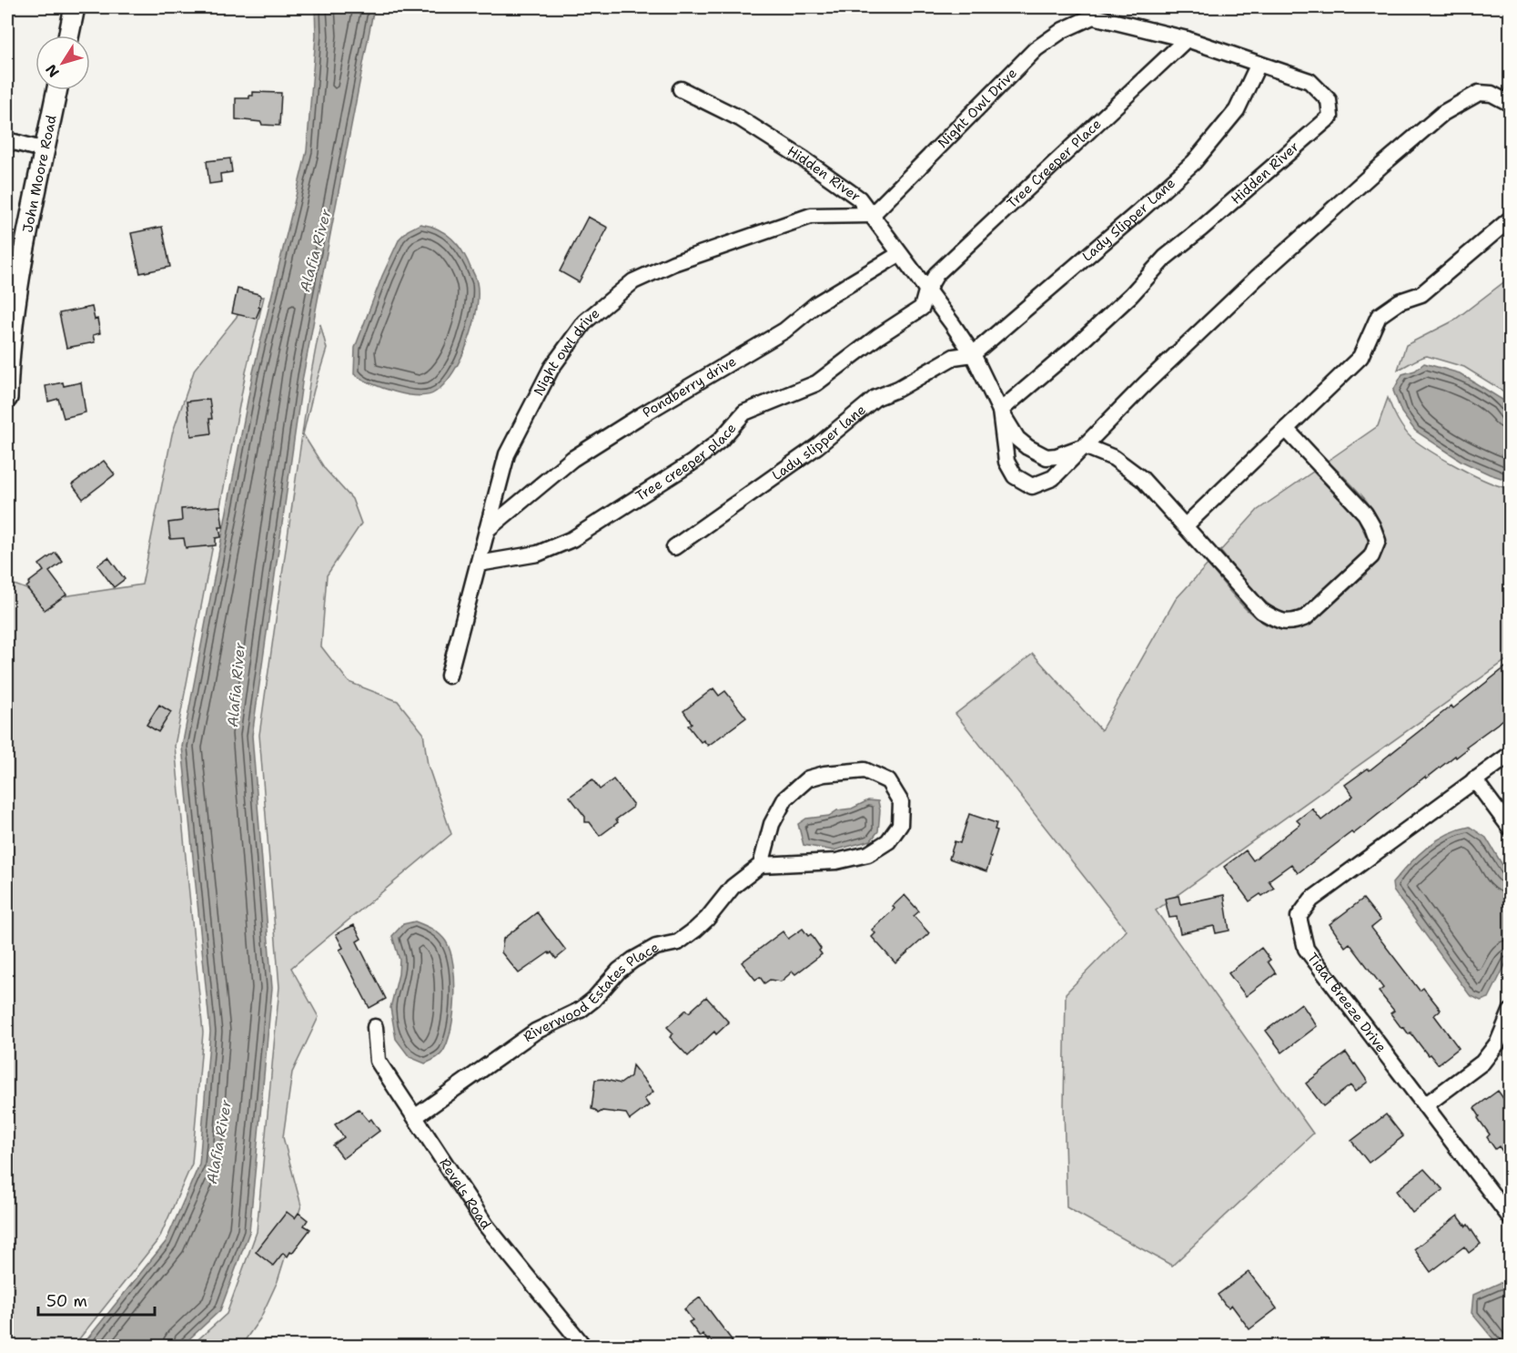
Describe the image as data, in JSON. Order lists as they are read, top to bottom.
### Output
{
  "streets": {
    "street": [
      "Night Owl Drive",
      "Tree Creeper Place",
      "Hidden River",
      "John Moore Road",
      "Lady Slipper Lane",
      "Night owl drive",
      "Pondberry drive",
      "Lady slipper lane",
      "Tree creeper place",
      "Riverwood Estates Place",
      "Tidal Breeze Drive",
      "Revels Road"
    ]
  },
  "crossings": [
    ["Night Owl Drive", "Hidden River"],
    ["Night Owl Drive", "Night owl drive"],
    ["Tree Creeper Place", "Hidden River"],
    ["Tree Creeper Place", "Tree creeper place"],
    ["Hidden River", "Lady Slipper Lane"],
    ["Hidden River", "Night owl drive"],
    ["Hidden River", "Pondberry drive"],
    ["Hidden River", "Lady slipper lane"],
    ["Hidden River", "Tree creeper place"],
    ["Lady Slipper Lane", "Lady slipper lane"],
    ["Night owl drive", "Pondberry drive"],
    ["Night owl drive", "Tree creeper place"],
    ["Riverwood Estates Place", "Revels Road"]
  ],
  "water": ["Alafia River"],
  "scale_bar": "50 m",
  "north": "bottom left"
}
